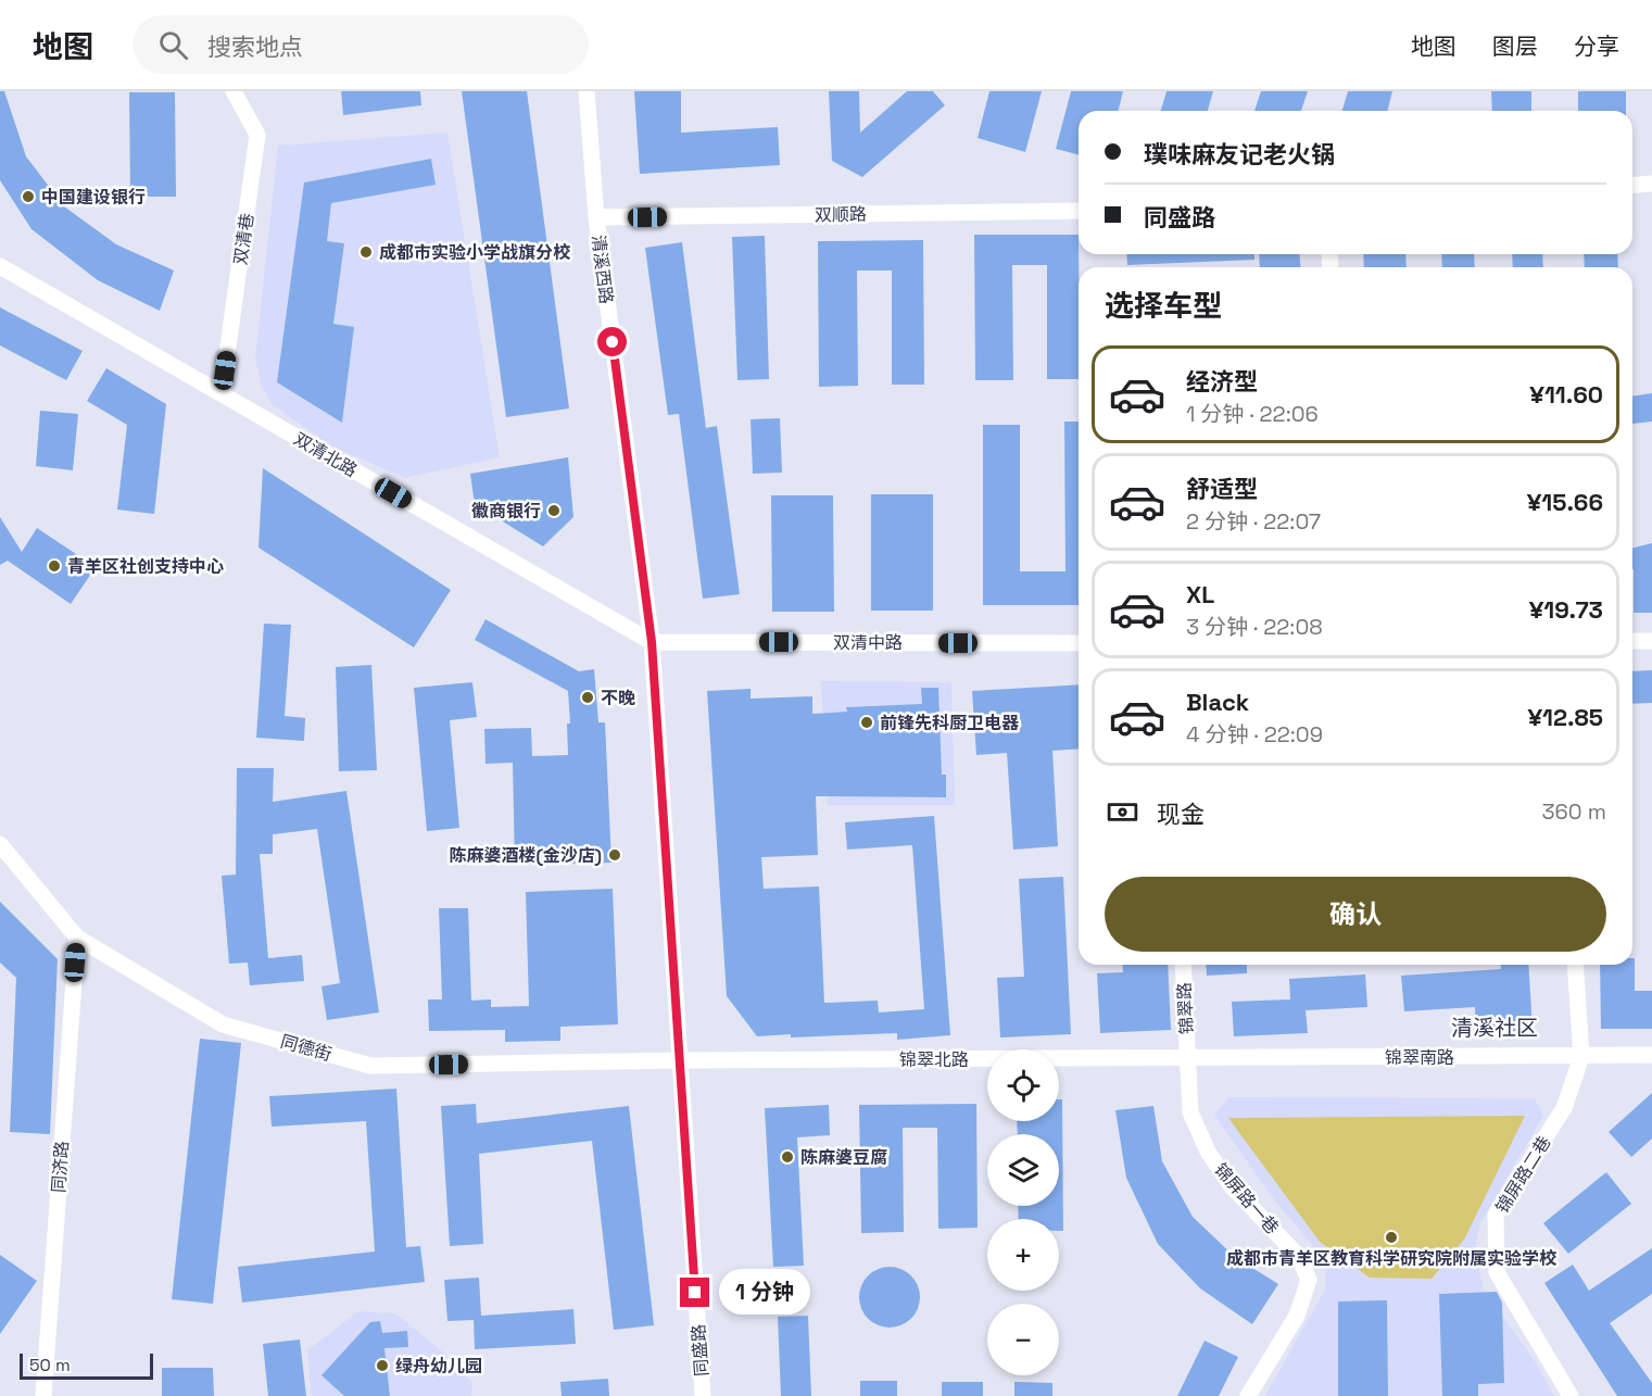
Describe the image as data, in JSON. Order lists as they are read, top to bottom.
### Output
{
  "streets": {
    "street": [
      "双顺路",
      "双清巷",
      "清溪西路",
      "双清北路",
      "双清中路",
      "锦翠路",
      "同德街",
      "锦翠南路",
      "锦翠北路",
      "同济路",
      "锦屏路二巷",
      "锦屏路一巷",
      "同盛路"
    ]
  },
  "crossings": [
    ["双顺路", "清溪西路"],
    ["双清巷", "双清北路"],
    ["清溪西路", "双清北路"],
    ["清溪西路", "双清中路"],
    ["清溪西路", "同盛路"],
    ["双清北路", "双清中路"],
    ["双清北路", "同盛路"],
    ["双清中路", "同盛路"],
    ["锦翠路", "锦翠南路"],
    ["锦翠路", "锦翠北路"],
    ["锦翠路", "锦屏路一巷"],
    ["同德街", "锦翠北路"],
    ["同德街", "同济路"],
    ["同德街", "同盛路"],
    ["锦翠南路", "锦翠北路"],
    ["锦翠南路", "锦屏路二巷"],
    ["锦翠南路", "锦屏路一巷"],
    ["锦翠北路", "锦屏路一巷"],
    ["锦翠北路", "同盛路"]
  ],
  "districts": ["清溪社区"],
  "places": [
    "中国建设银行",
    "成都市实验小学战旗分校",
    "徽商银行",
    "青羊区社创支持中心",
    "不晚",
    "前锋先科厨卫电器",
    "陈麻婆酒楼(金沙店)",
    "陈麻婆豆腐",
    "成都市青羊区教育科学研究院附属实验学校",
    "绿舟幼儿园"
  ],
  "scale_bar": "50 m",
  "page": {
    "header": "地图",
    "search": "搜索地点",
    "nav": ["地图", "图层", "分享"],
    "banner": ["璞味麻友记老火锅", "同盛路"],
    "heading": "选择车型",
    "list": [
      {
        "name": "经济型",
        "note": "1 分钟 · 22:06",
        "value": "¥11.60"
      },
      {
        "name": "舒适型",
        "note": "2 分钟 · 22:07",
        "value": "¥15.66"
      },
      {
        "name": "XL",
        "note": "3 分钟 · 22:08",
        "value": "¥19.73"
      },
      {
        "name": "Black",
        "note": "4 分钟 · 22:09",
        "value": "¥12.85"
      }
    ],
    "pay": ["现金", "360 m"],
    "buttons": "确认",
    "map_buttons": ["+", "−"],
    "bubble": "1 分钟",
    "scale": "50 m"
  }
}
